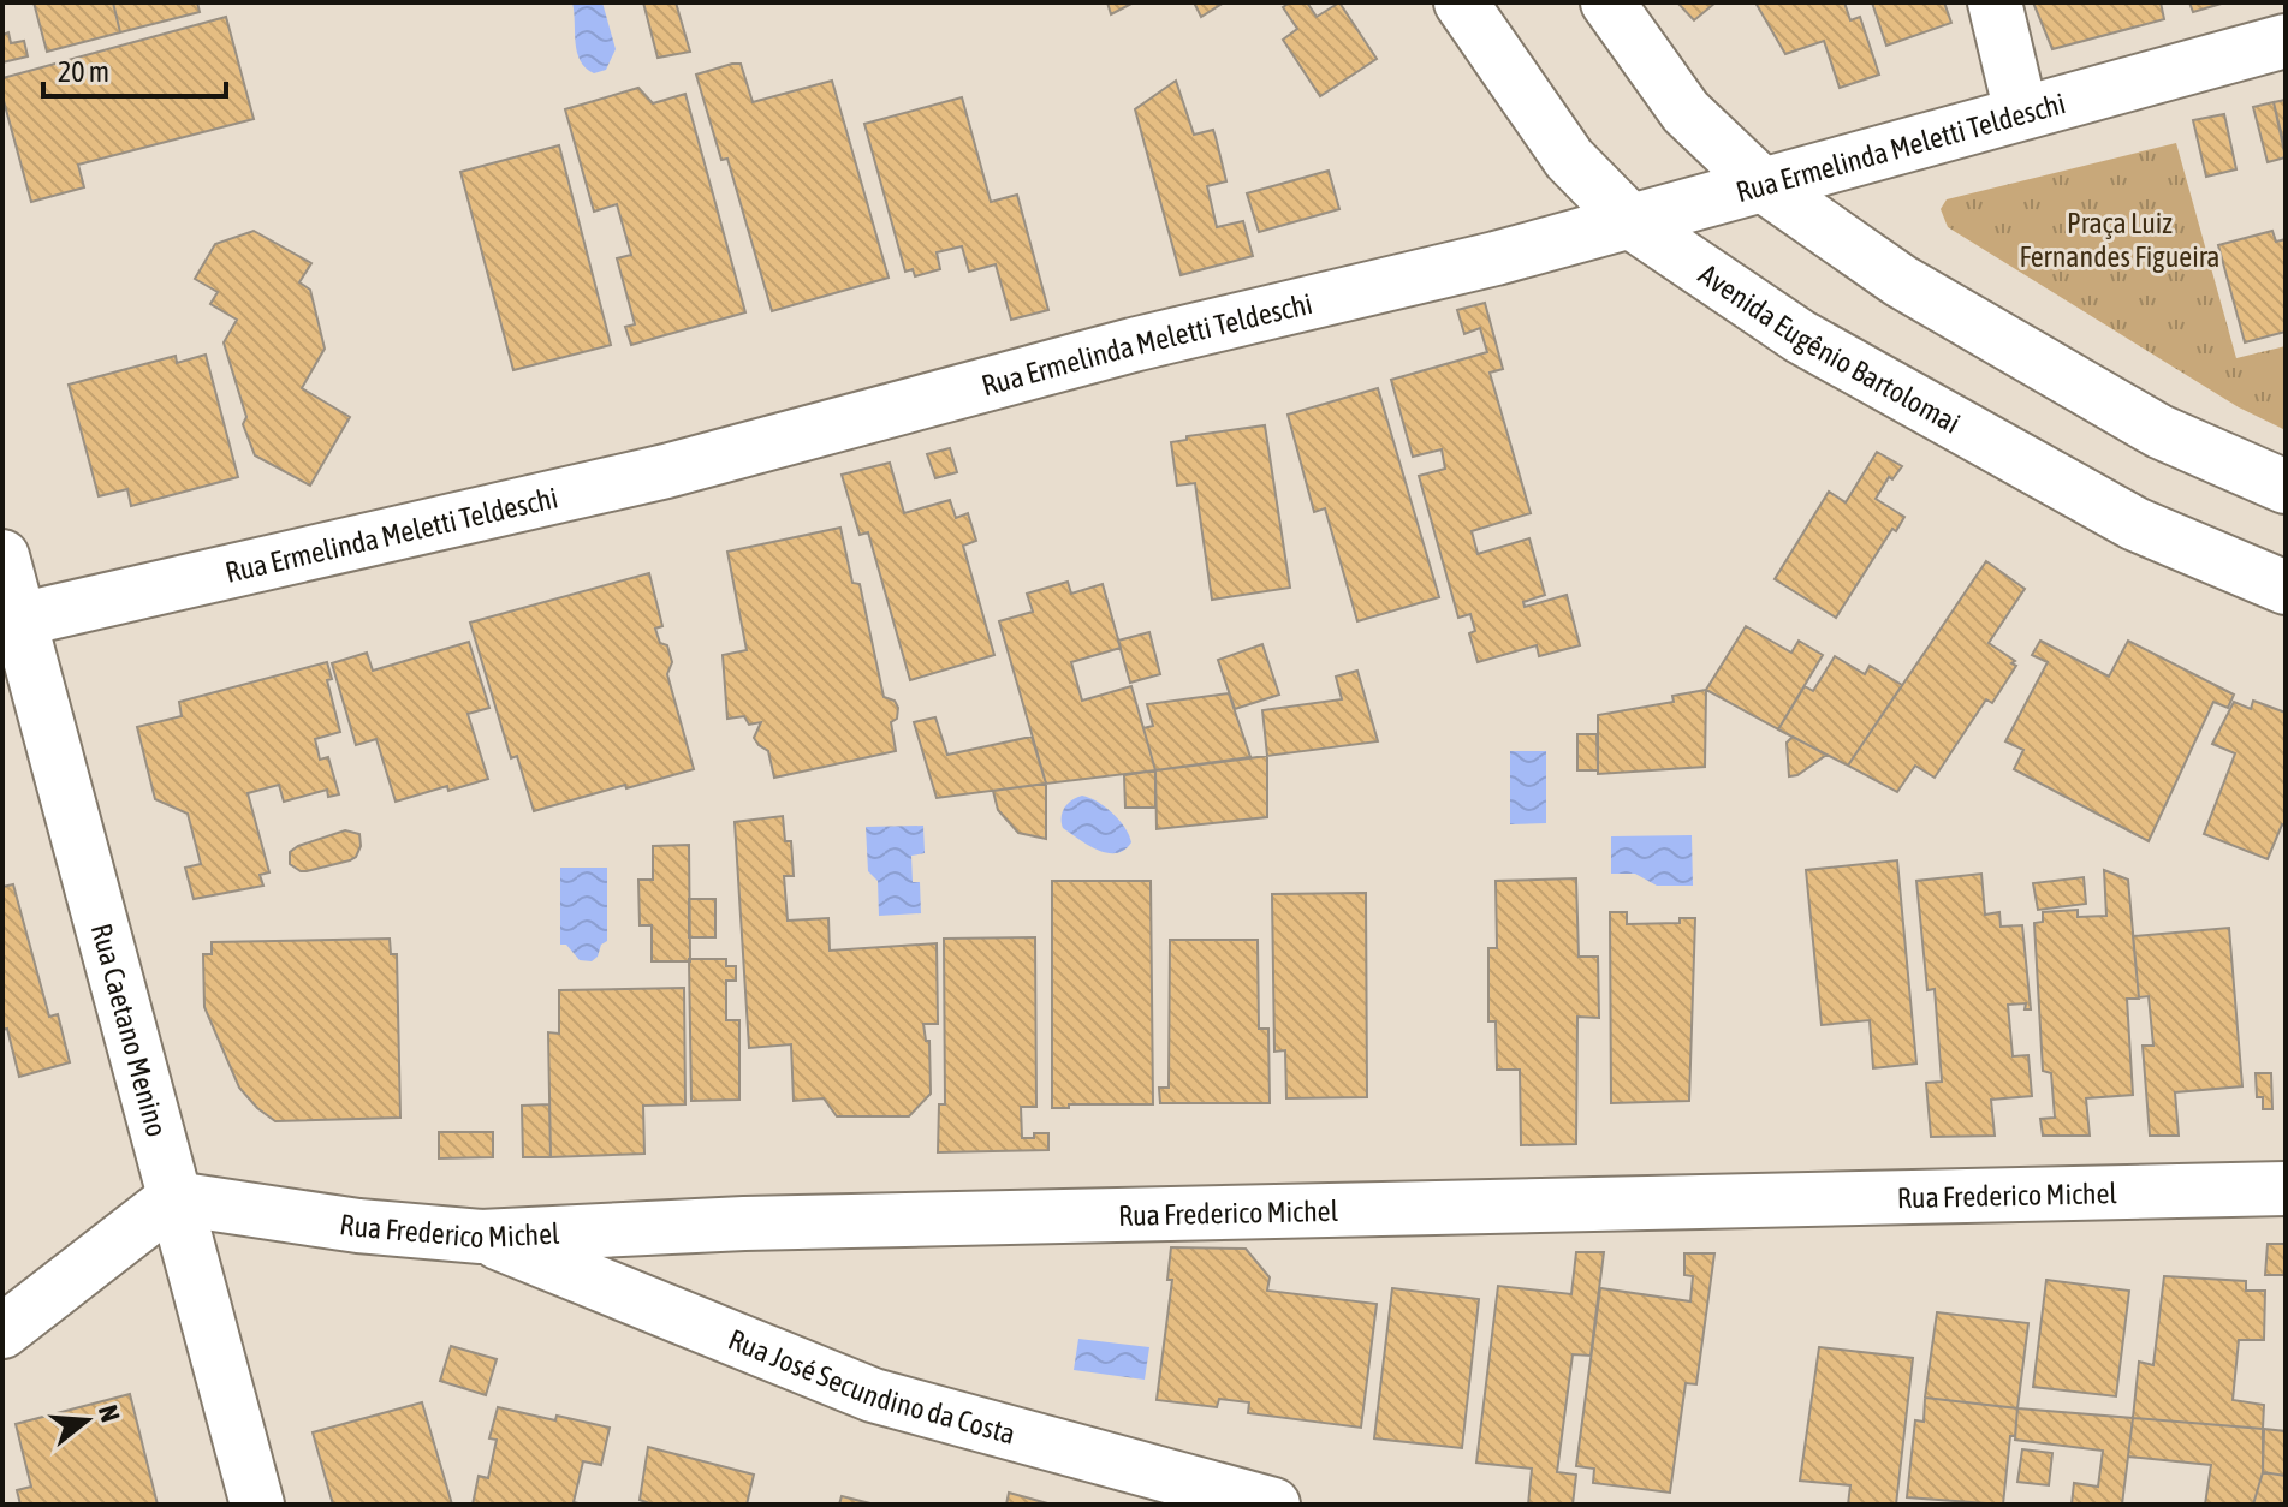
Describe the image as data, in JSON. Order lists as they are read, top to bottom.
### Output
{
  "streets": {
    "street": [
      "Rua Ermelinda Meletti Teldeschi",
      "Avenida Eugênio Bartolomai",
      "Rua Caetano Menino",
      "Rua Frederico Michel",
      "Rua José Secundino da Costa"
    ]
  },
  "crossings": [
    ["Rua Ermelinda Meletti Teldeschi", "Avenida Eugênio Bartolomai"],
    ["Rua Ermelinda Meletti Teldeschi", "Rua Caetano Menino"],
    ["Rua Caetano Menino", "Rua Frederico Michel"],
    ["Rua Frederico Michel", "Rua José Secundino da Costa"]
  ],
  "parks": ["Praça Luiz Fernandes Figueira"],
  "scale_bar": "20 m",
  "north": "right"
}
